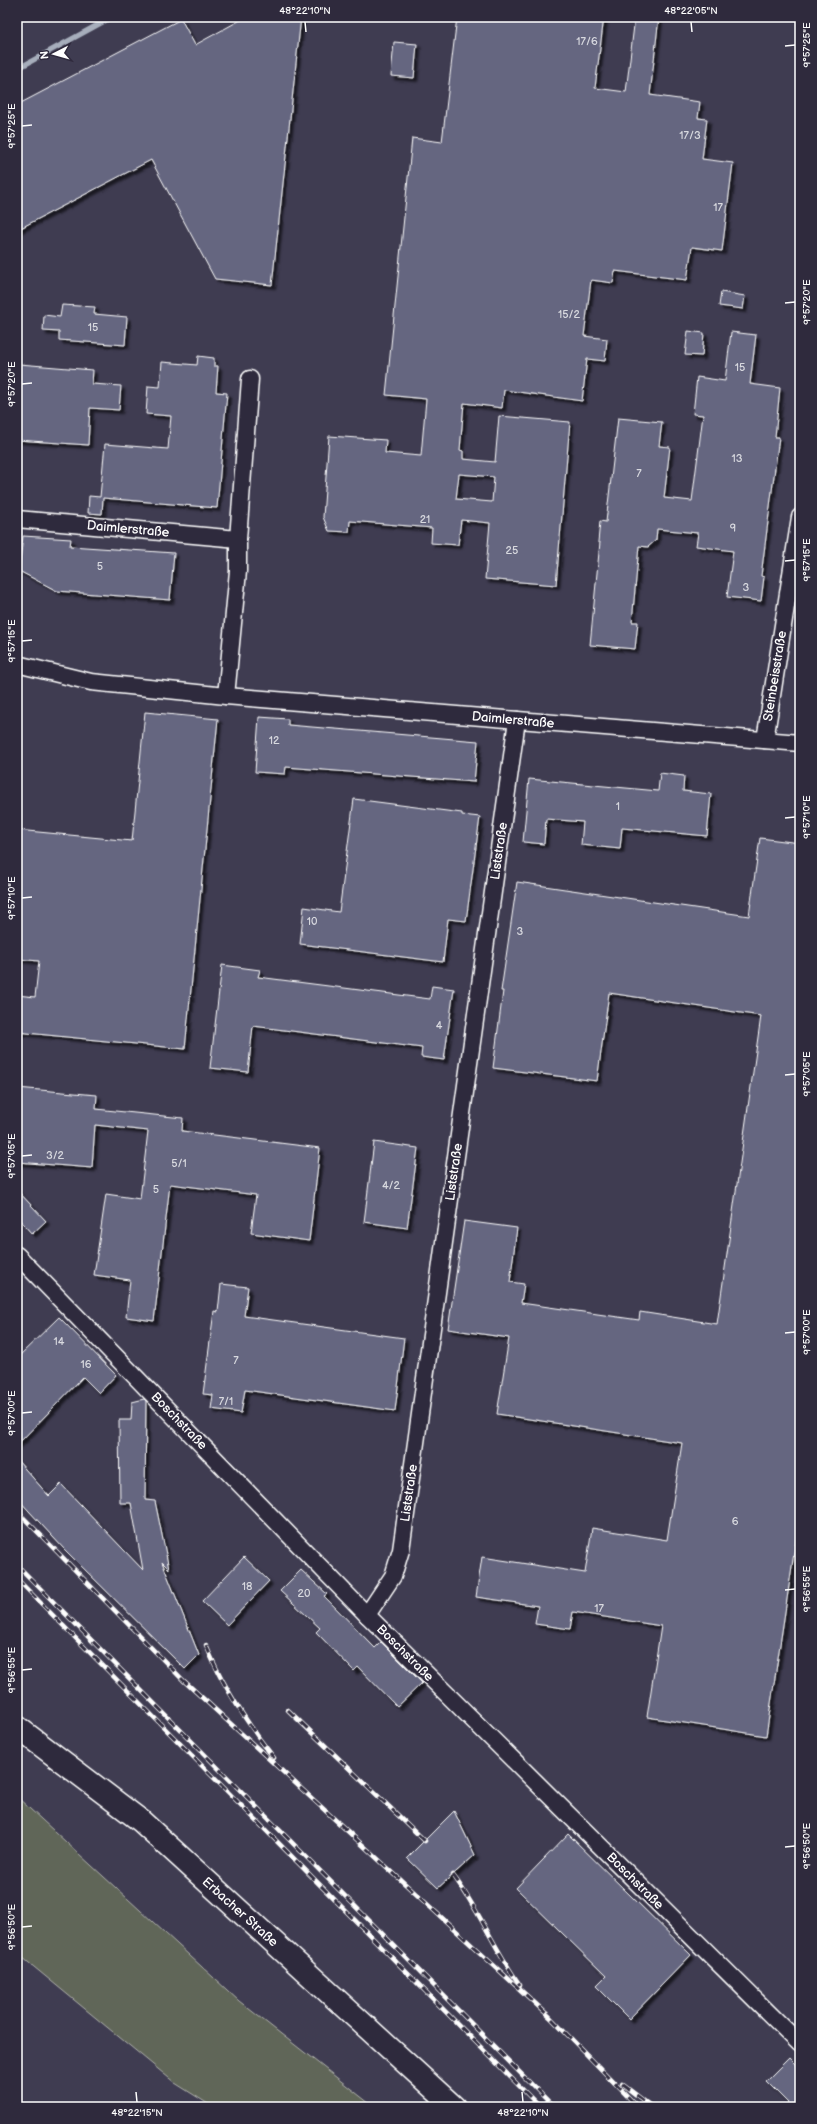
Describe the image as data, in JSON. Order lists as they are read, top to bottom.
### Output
{
  "streets": {
    "main road": ["Erbacher Straße"],
    "street": [
      "Daimlerstraße",
      "Steinbeisstraße",
      "Liststraße",
      "Boschstraße"
    ]
  },
  "crossings": [
    ["Daimlerstraße", "Steinbeisstraße"],
    ["Daimlerstraße", "Liststraße"],
    ["Liststraße", "Boschstraße"]
  ],
  "house_numbers": [
    "17/6",
    "17/3",
    "17",
    "15/2",
    "15",
    "15",
    "13",
    "7",
    "21",
    "9",
    "25",
    "5",
    "3",
    "12",
    "1",
    "10",
    "3",
    "4",
    "3/2",
    "5/1",
    "4/2",
    "5",
    "14",
    "7",
    "16",
    "7/1",
    "6",
    "18",
    "20",
    "17"
  ],
  "north": "left",
  "coordinates": [
    "48°22'10\"N",
    "48°22'05\"N",
    "9°57'25\"E",
    "9°57'20\"E",
    "9°57'15\"E",
    "9°57'10\"E",
    "9°57'05\"E",
    "9°57'00\"E",
    "9°56'55\"E",
    "9°56'50\"E",
    "48°22'15\"N"
  ]
}
